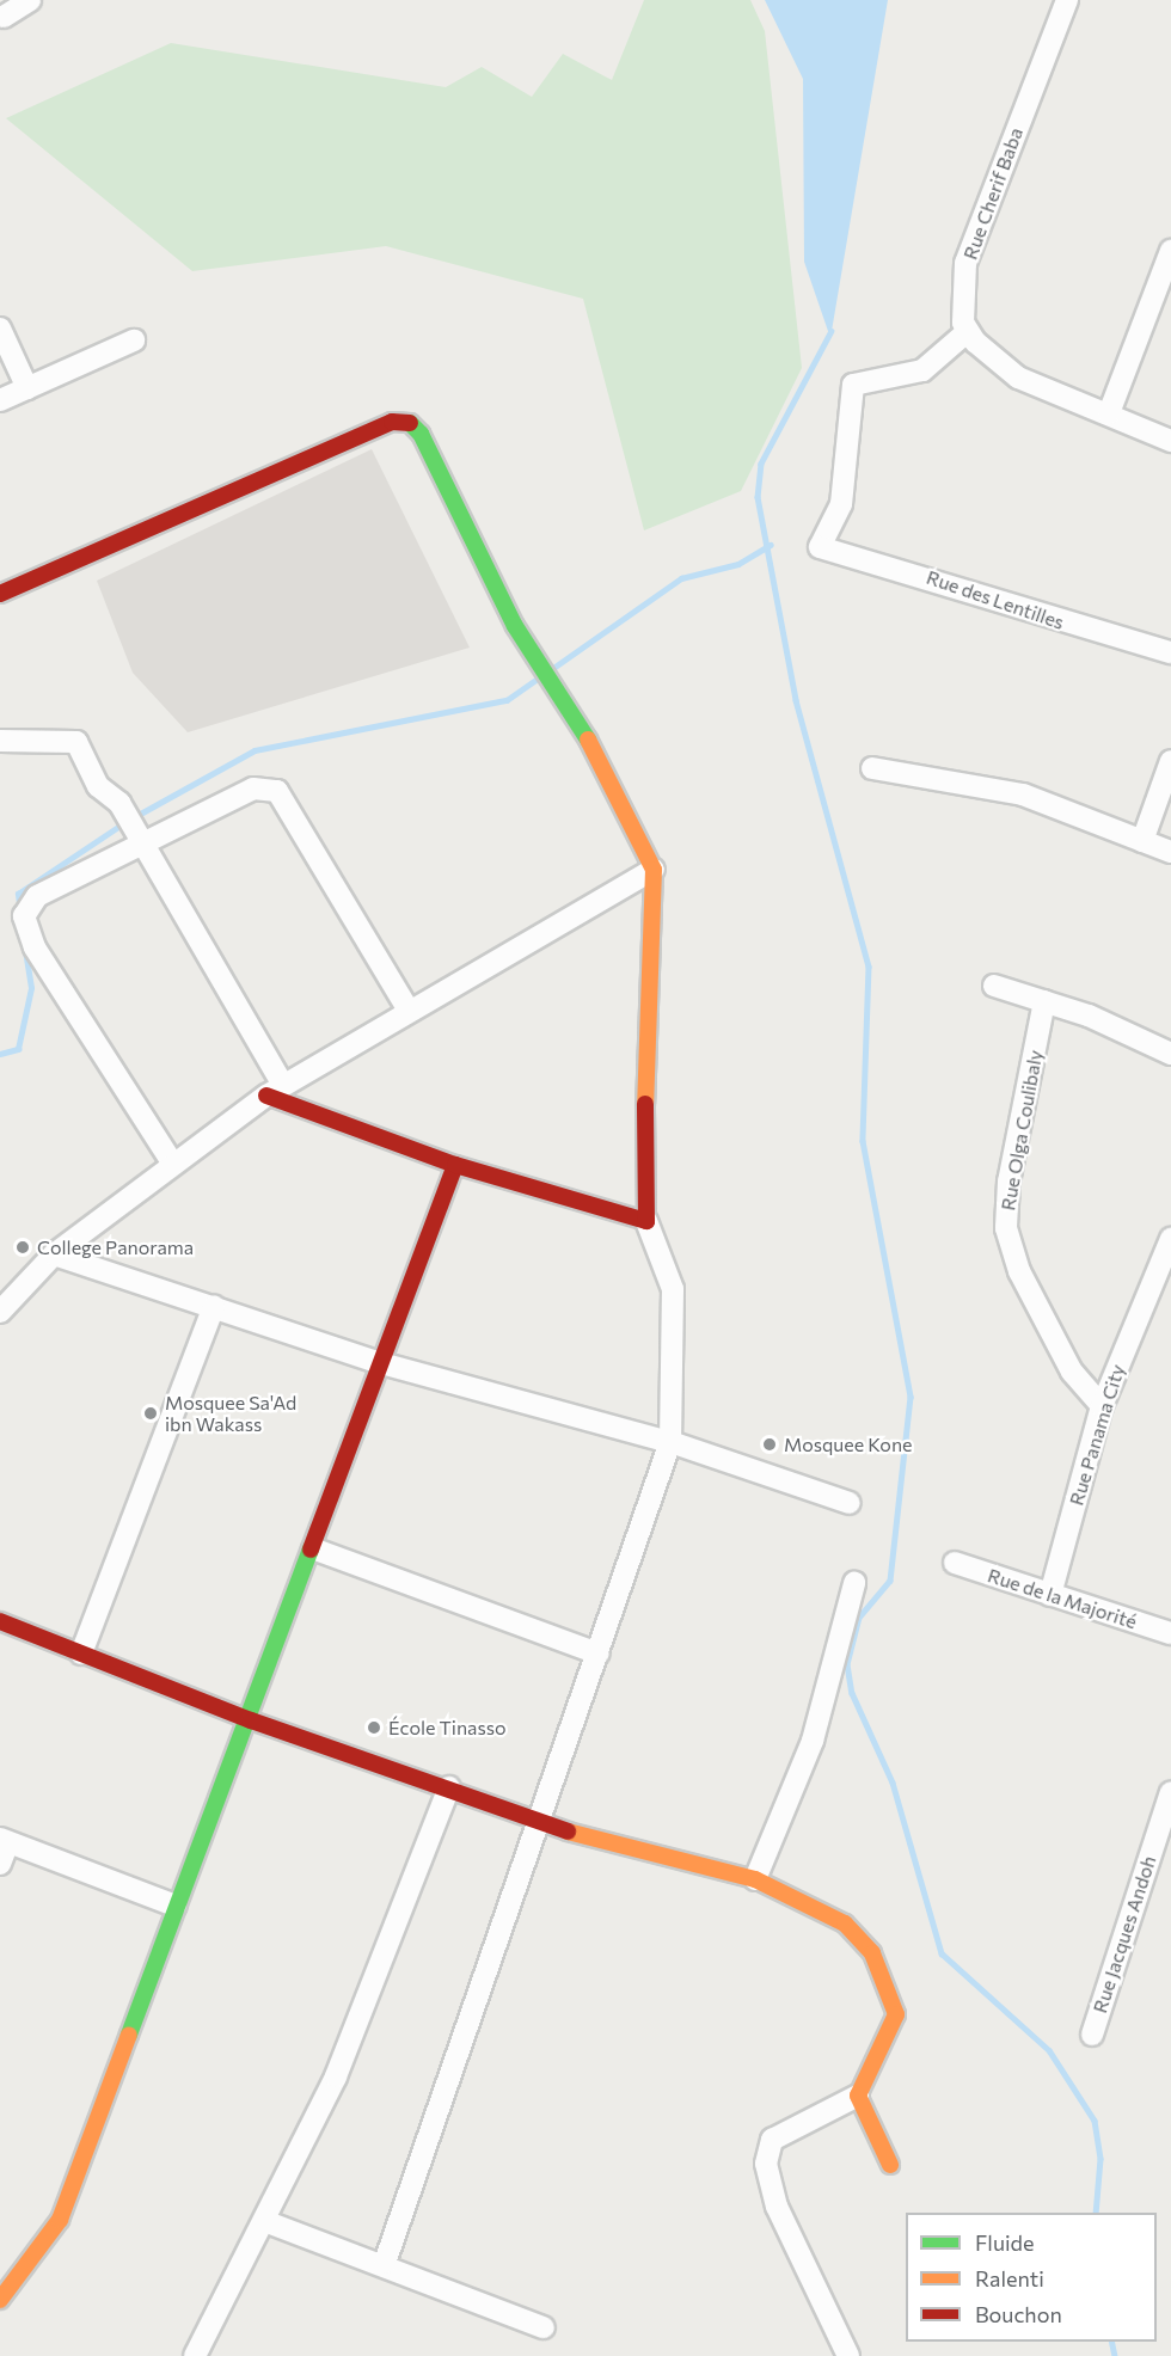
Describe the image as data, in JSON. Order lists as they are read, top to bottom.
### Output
{
  "streets": {
    "street": [
      "Rue Cherif Baba",
      "Rue des Lentilles",
      "Rue Olga Coulibaly",
      "Rue Panama City",
      "Rue de la Majorité",
      "Rue Jacques Andoh"
    ]
  },
  "crossings": [
    ["Rue Cherif Baba", "Rue des Lentilles"],
    ["Rue Olga Coulibaly", "Rue Panama City"],
    ["Rue Panama City", "Rue de la Majorité"]
  ],
  "places": [
    "College Panorama",
    "Mosquee Sa'Ad ibn Wakass",
    "Mosquee Kone",
    "École Tinasso"
  ],
  "legend": ["Fluide", "Ralenti", "Bouchon"]
}
